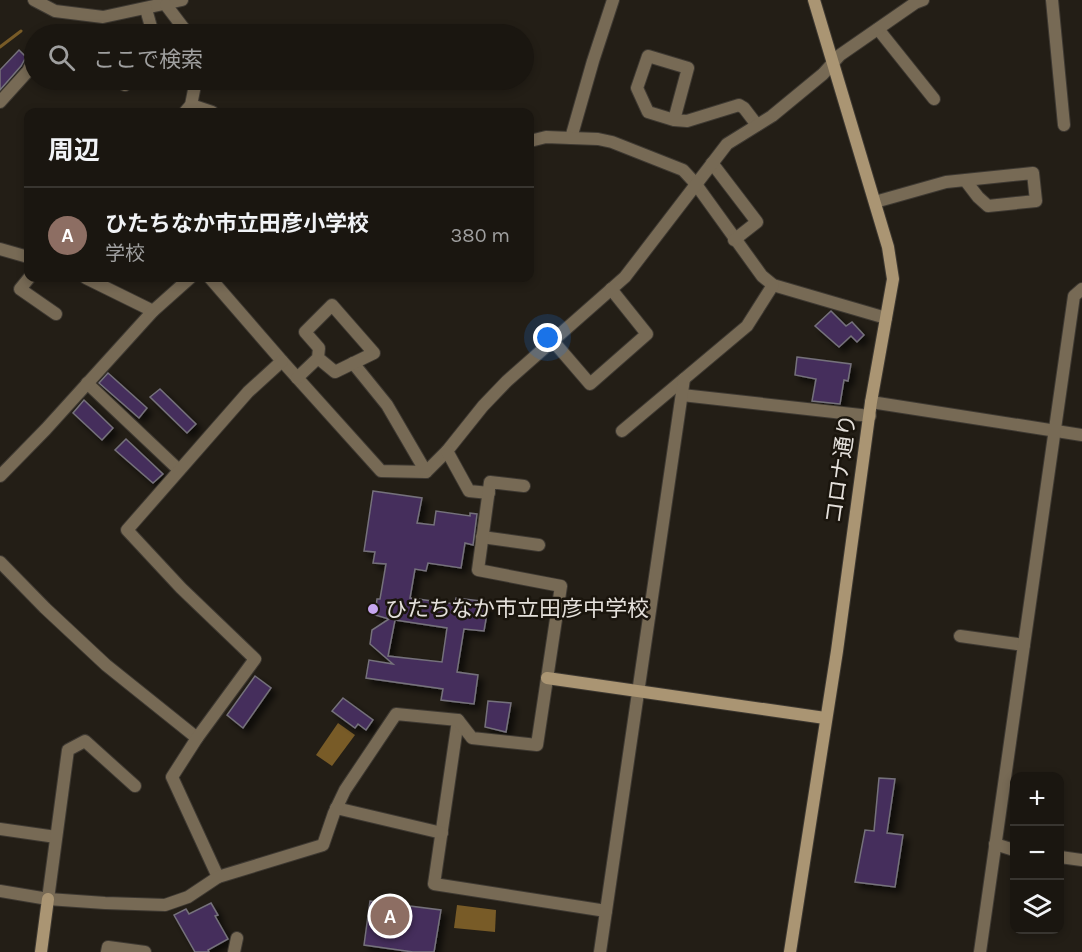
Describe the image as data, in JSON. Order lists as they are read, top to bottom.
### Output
{
  "streets": {
    "street": ["コロナ通り"]
  },
  "places": ["ひたちなか市立田彦中学校"],
  "page": {
    "search": "ここで検索",
    "heading": "周辺",
    "list": [
      {
        "mark": "A",
        "name": "ひたちなか市立田彦小学校",
        "note": "学校",
        "value": "380 m"
      }
    ],
    "map_buttons": ["+", "−"],
    "pins": "A"
  }
}
